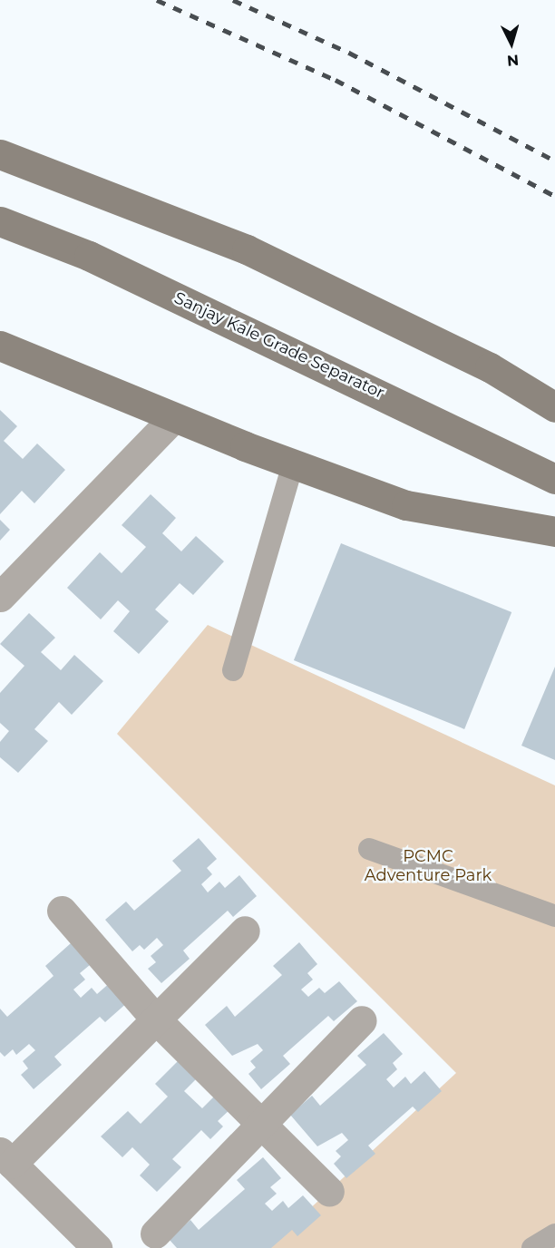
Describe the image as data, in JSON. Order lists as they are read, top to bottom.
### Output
{
  "streets": {
    "main road": ["Sanjay Kale Grade Separator"]
  },
  "parks": ["PCMC Adventure Park"],
  "north": "bottom"
}
